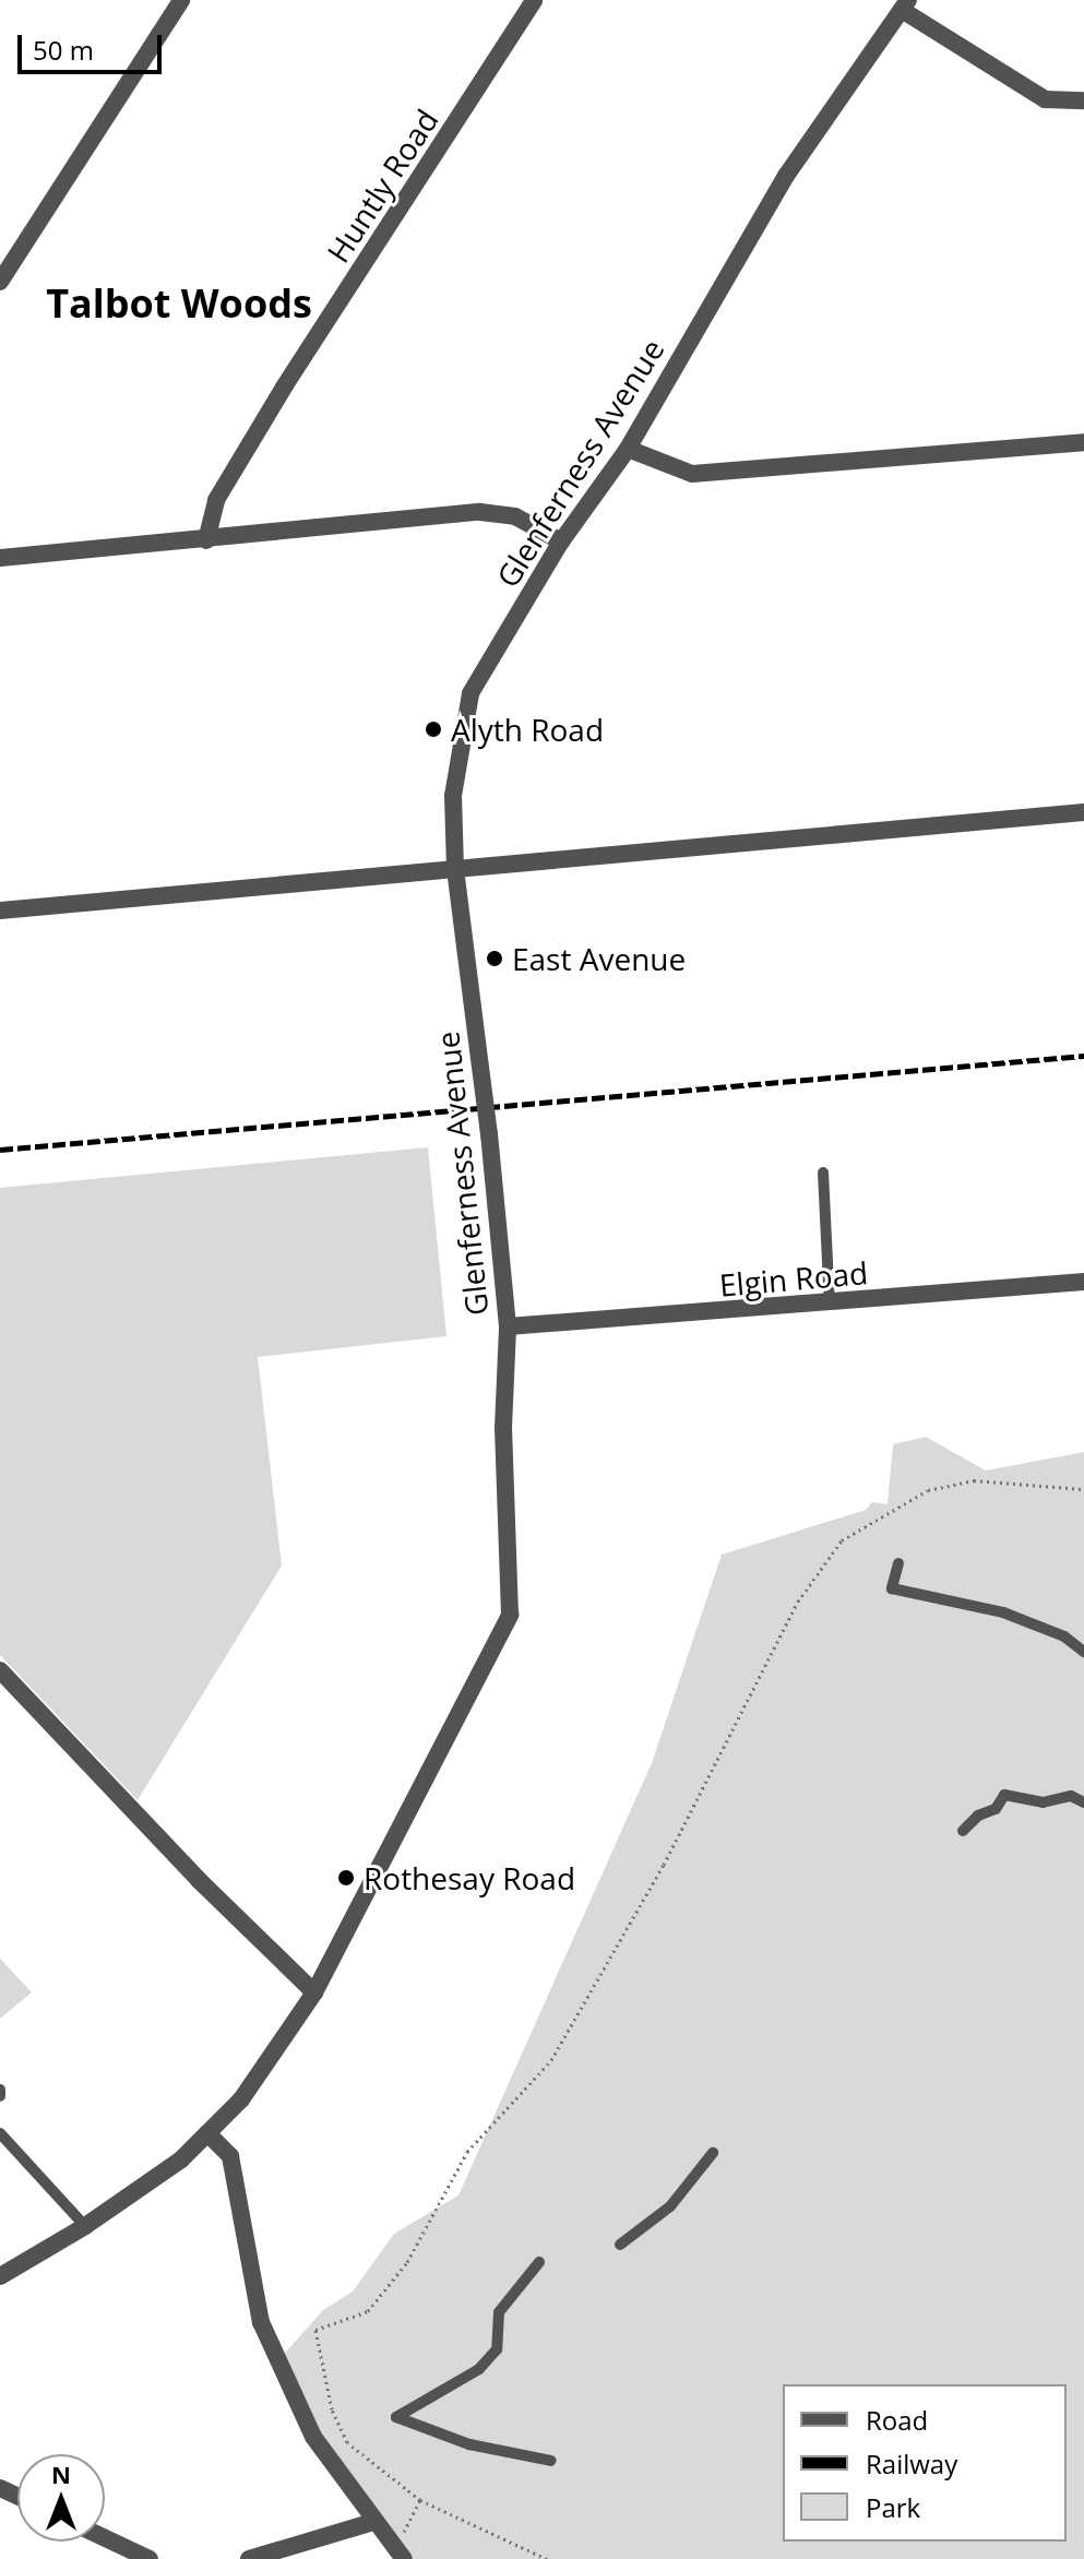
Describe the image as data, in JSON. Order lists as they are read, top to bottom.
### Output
{
  "streets": {
    "street": ["Huntly Road", "Glenferness Avenue", "Elgin Road"]
  },
  "crossings": [
    ["Glenferness Avenue", "Elgin Road"]
  ],
  "districts": ["Talbot Woods"],
  "places": ["Alyth Road", "East Avenue", "Rothesay Road"],
  "legend": ["Road", "Railway", "Park"],
  "scale_bar": "50 m",
  "north": "top"
}
